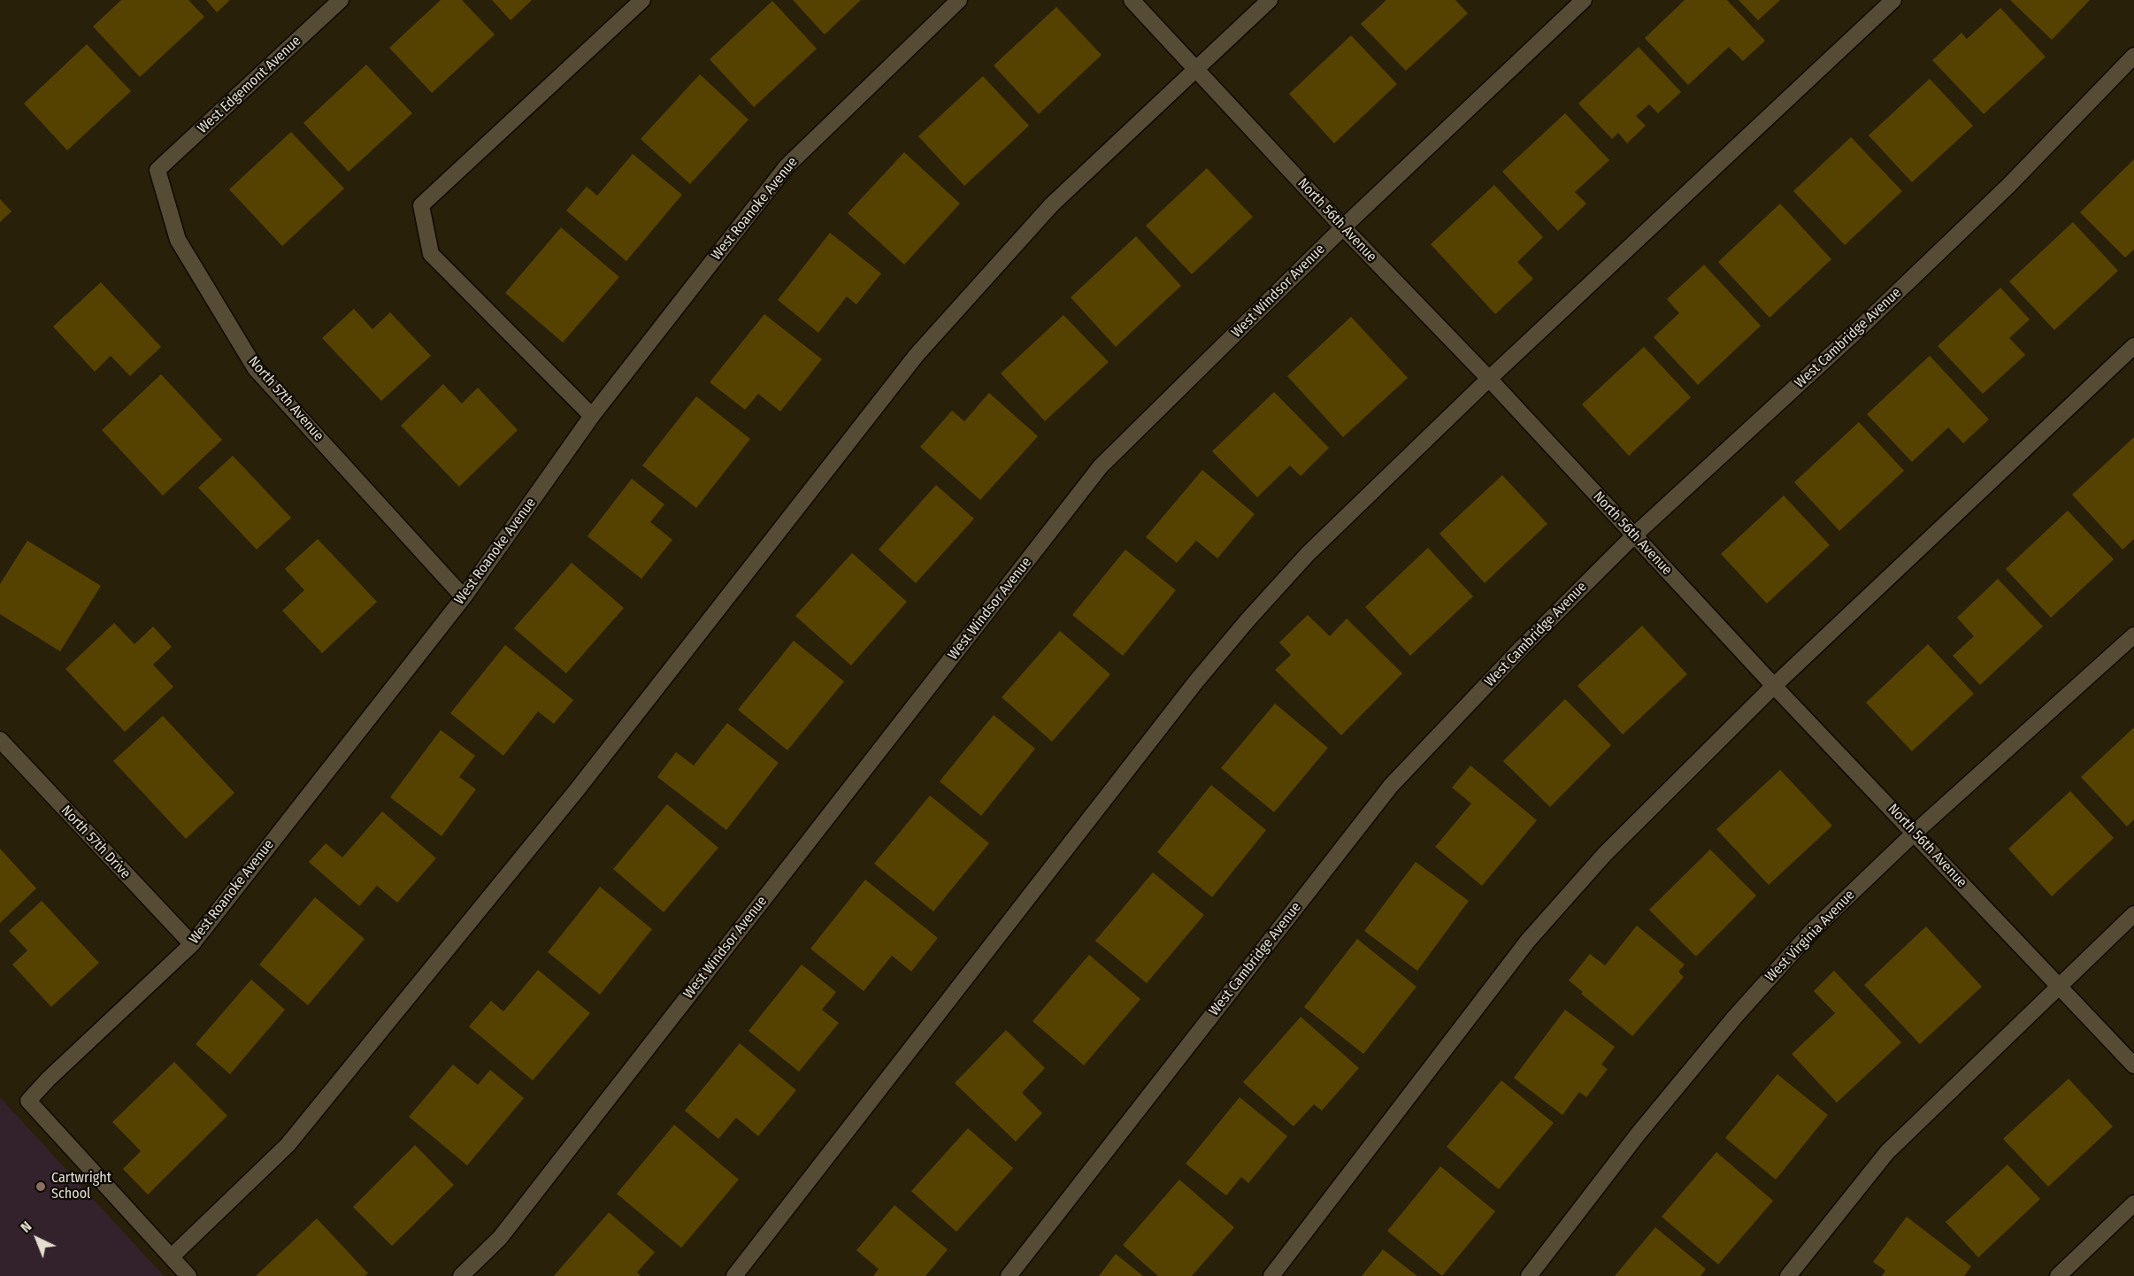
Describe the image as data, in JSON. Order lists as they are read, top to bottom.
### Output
{
  "streets": {
    "street": [
      "West Edgemont Avenue",
      "West Roanoke Avenue",
      "North 56th Avenue",
      "West Windsor Avenue",
      "West Cambridge Avenue",
      "North 57th Avenue",
      "North 57th Drive",
      "West Virginia Avenue"
    ]
  },
  "crossings": [
    ["West Edgemont Avenue", "North 57th Avenue"],
    ["West Roanoke Avenue", "North 57th Avenue"],
    ["West Roanoke Avenue", "North 57th Drive"],
    ["North 56th Avenue", "West Windsor Avenue"],
    ["North 56th Avenue", "West Cambridge Avenue"],
    ["North 56th Avenue", "West Virginia Avenue"]
  ],
  "places": ["Cartwright School"],
  "north": "top left"
}
